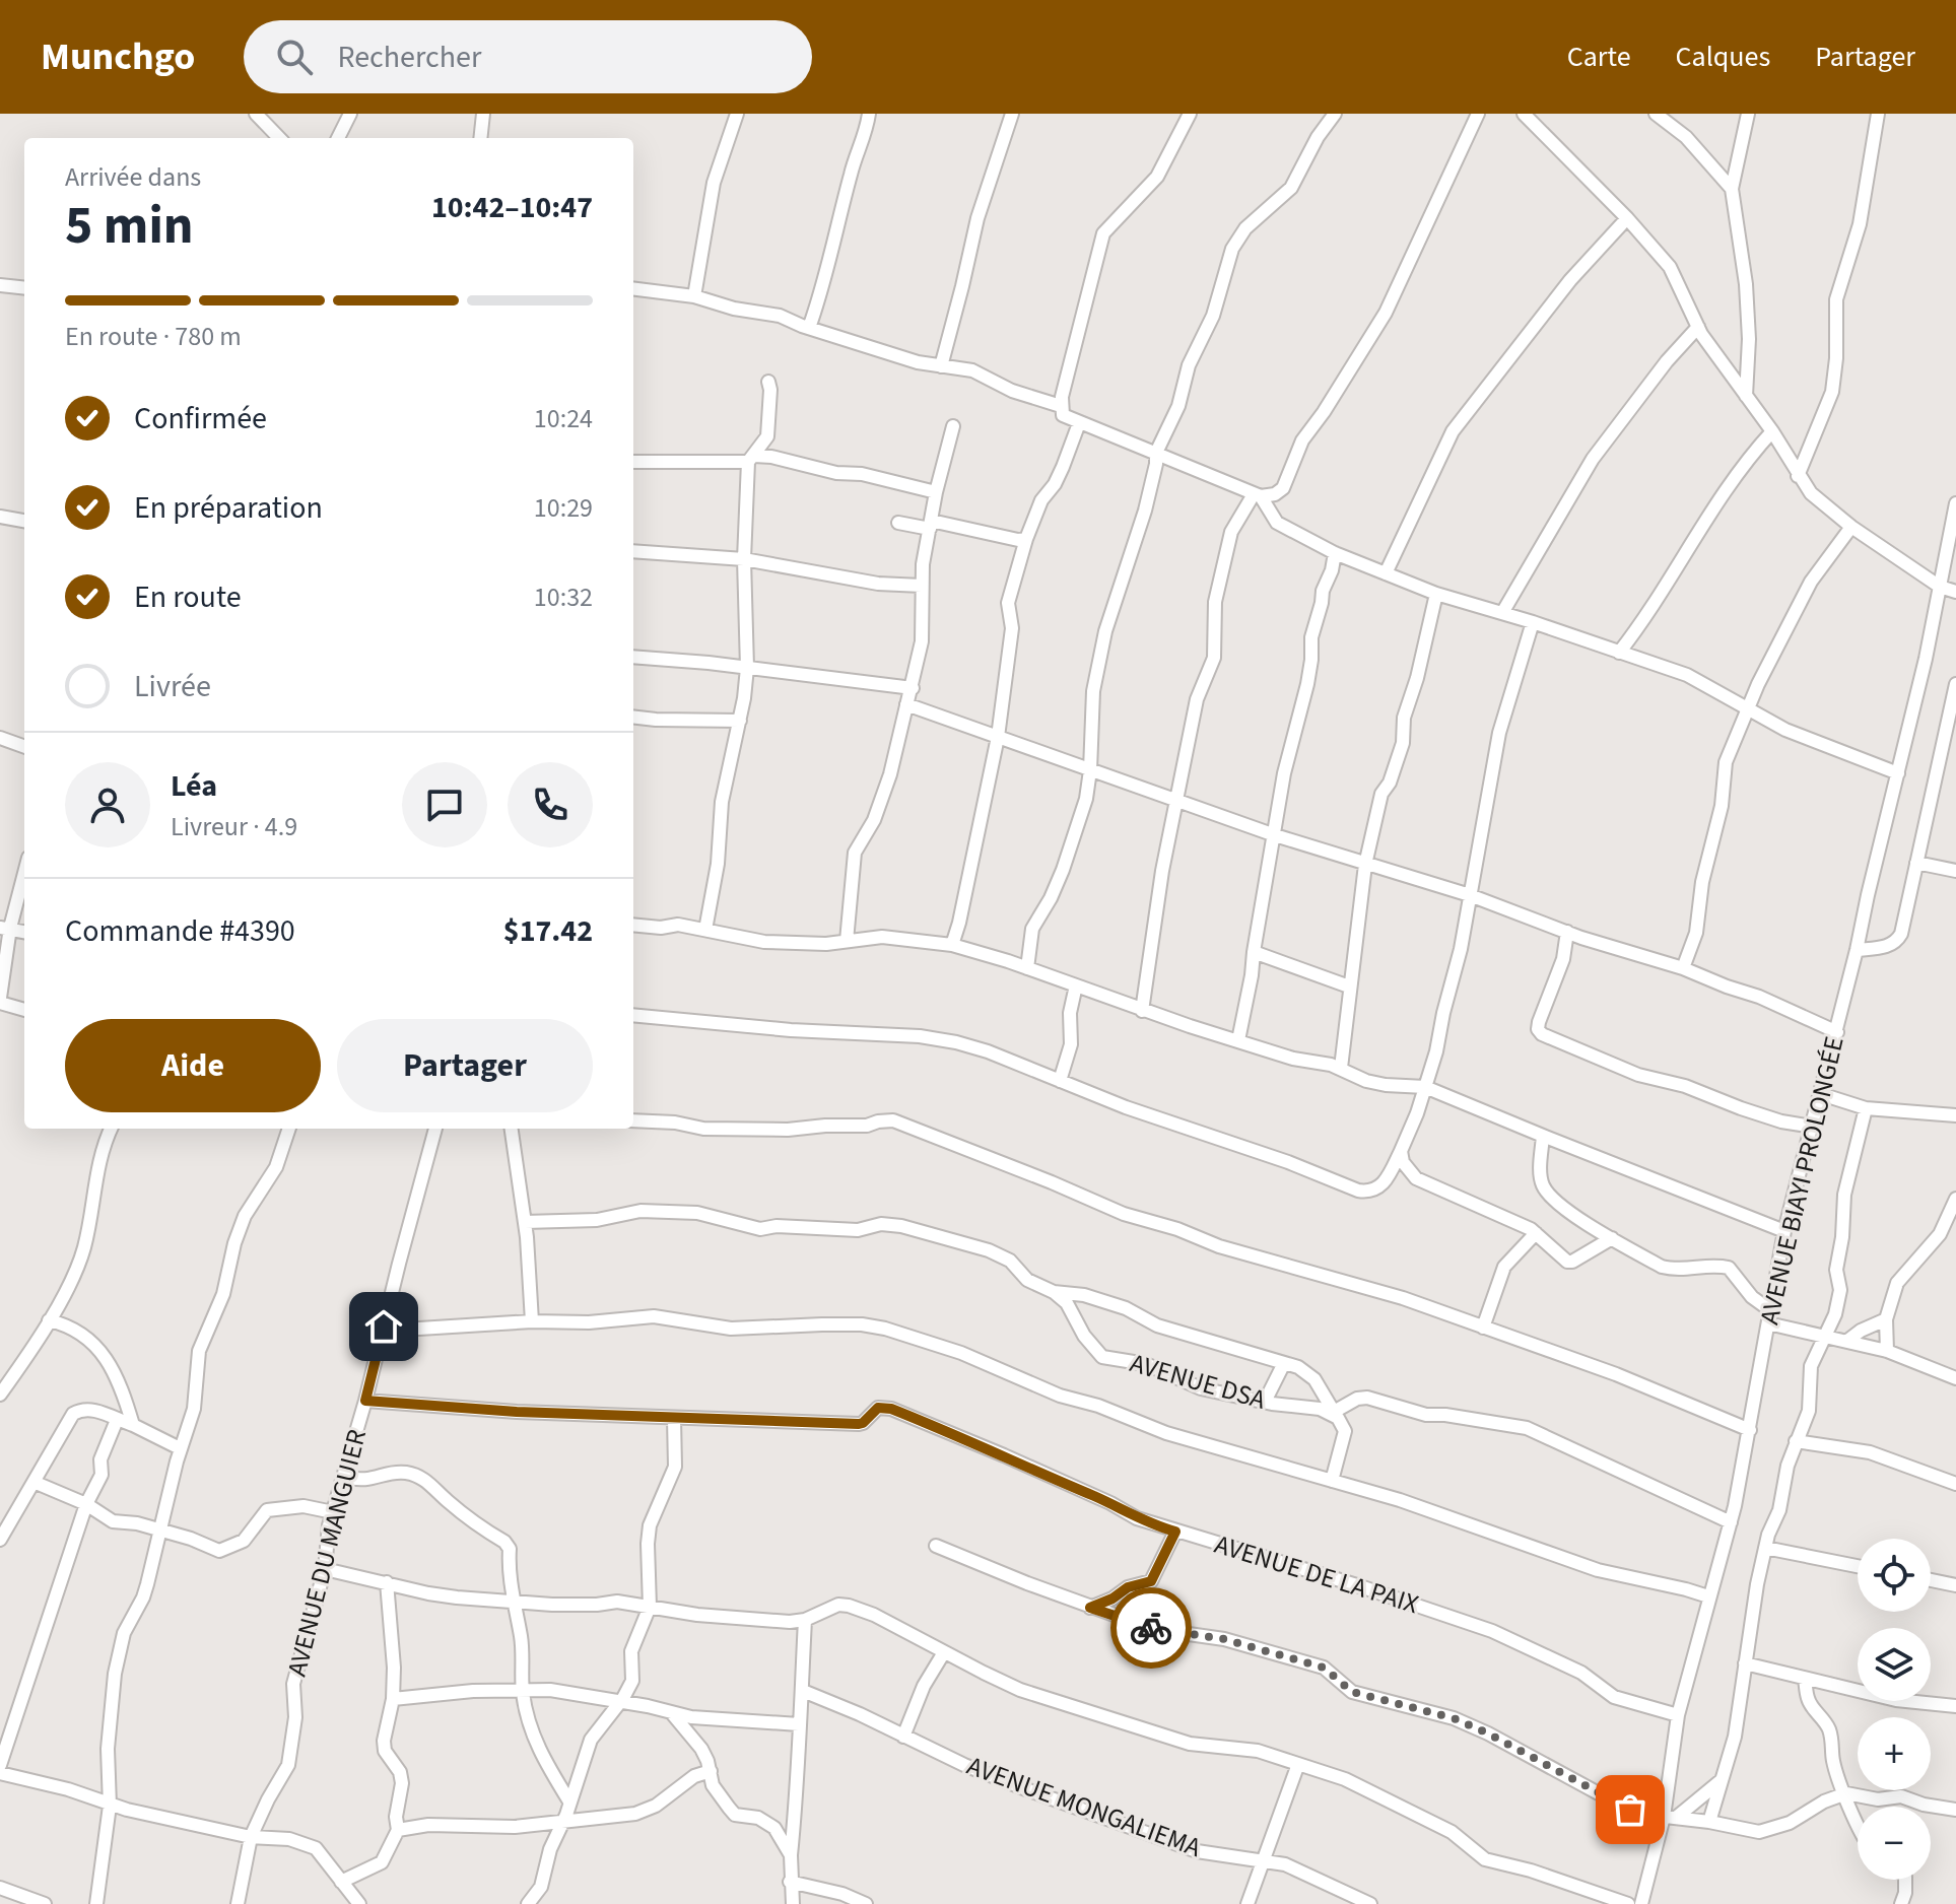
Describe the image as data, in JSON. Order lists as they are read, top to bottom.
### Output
{
  "streets": {
    "street": [
      "AVENUE BIAYI PROLONGÉE",
      "AVENUE DSA",
      "AVENUE DU MANGUIER",
      "AVENUE DE LA PAIX",
      "AVENUE MONGALIEMA"
    ]
  },
  "crossings": [
    ["AVENUE BIAYI PROLONGÉE", "AVENUE DE LA PAIX"],
    ["AVENUE DU MANGUIER", "AVENUE DE LA PAIX"]
  ],
  "page": {
    "header": "Munchgo",
    "search": "Rechercher",
    "nav": ["Carte", "Calques", "Partager"],
    "heading": ["5 min", "Arrivée dans", "10:42–10:47"],
    "panel": [
      "Léa",
      "Livreur · 4.9",
      "Commande #4390",
      "$17.42"
    ],
    "bar": "En route · 780 m",
    "list": [
      ["Confirmée", "10:24"],
      ["En préparation", "10:29"],
      ["En route", "10:32"],
      "Livrée"
    ],
    "buttons": ["Aide", "Partager"],
    "map_buttons": ["+", "−"]
  }
}
